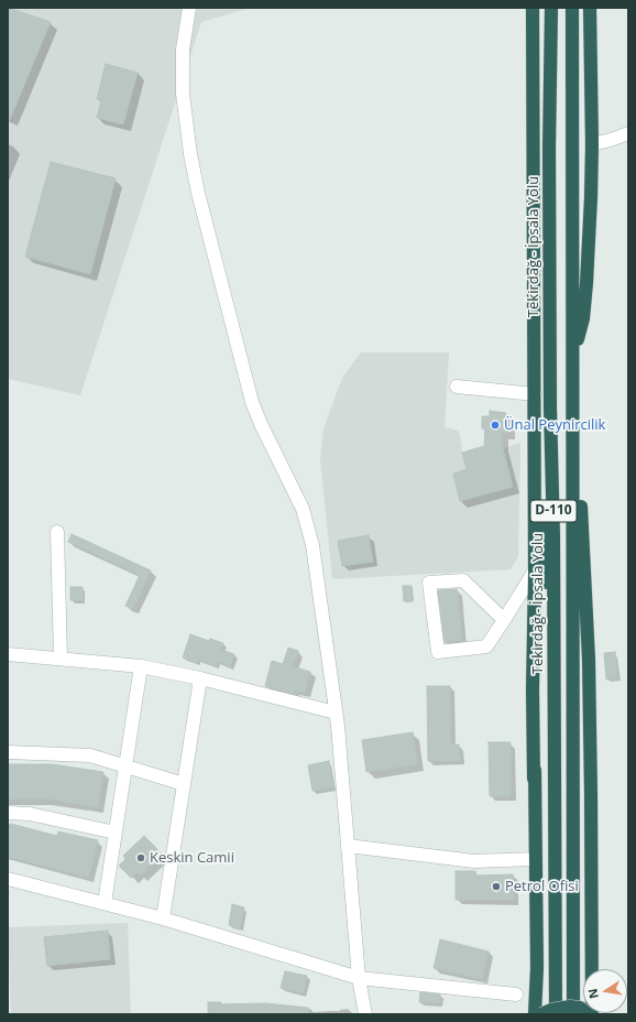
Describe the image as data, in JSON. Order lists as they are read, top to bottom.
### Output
{
  "streets": {
    "highway": ["Tekirdağ - İpsala Yolu", "D-110"]
  },
  "places": ["Ünal Peynircilik", "Keskin Camii", "Petrol Ofisi"],
  "north": "left"
}
